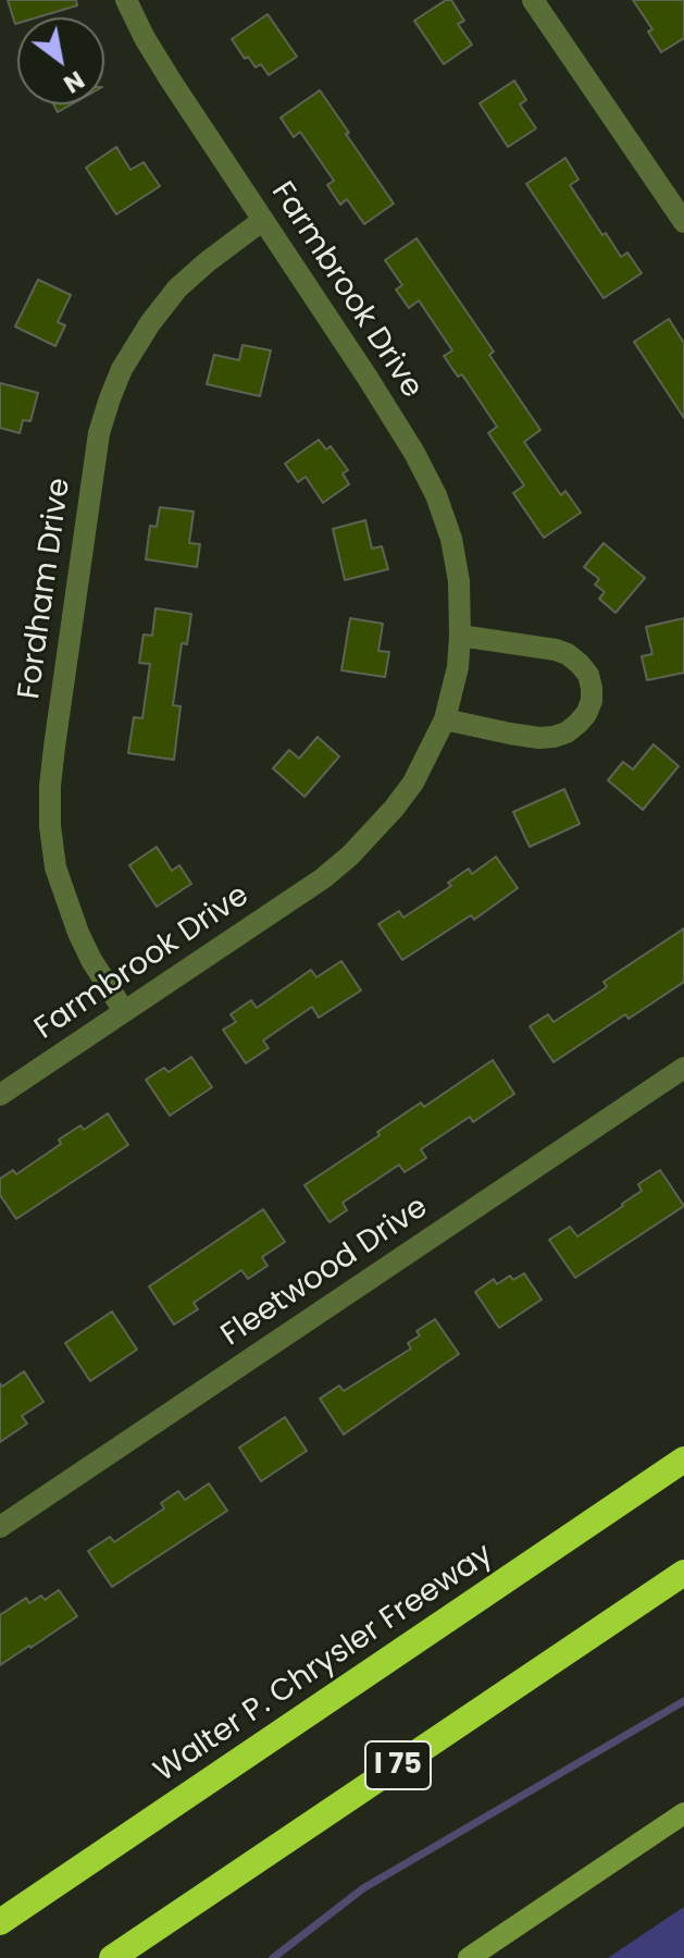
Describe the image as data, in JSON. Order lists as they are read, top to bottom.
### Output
{
  "streets": {
    "highway": ["Walter P. Chrysler Freeway", "I 75"],
    "street": ["Farmbrook Drive", "Fordham Drive", "Fleetwood Drive"]
  },
  "crossings": [
    ["Farmbrook Drive", "Fordham Drive"]
  ],
  "north": "bottom right"
}
